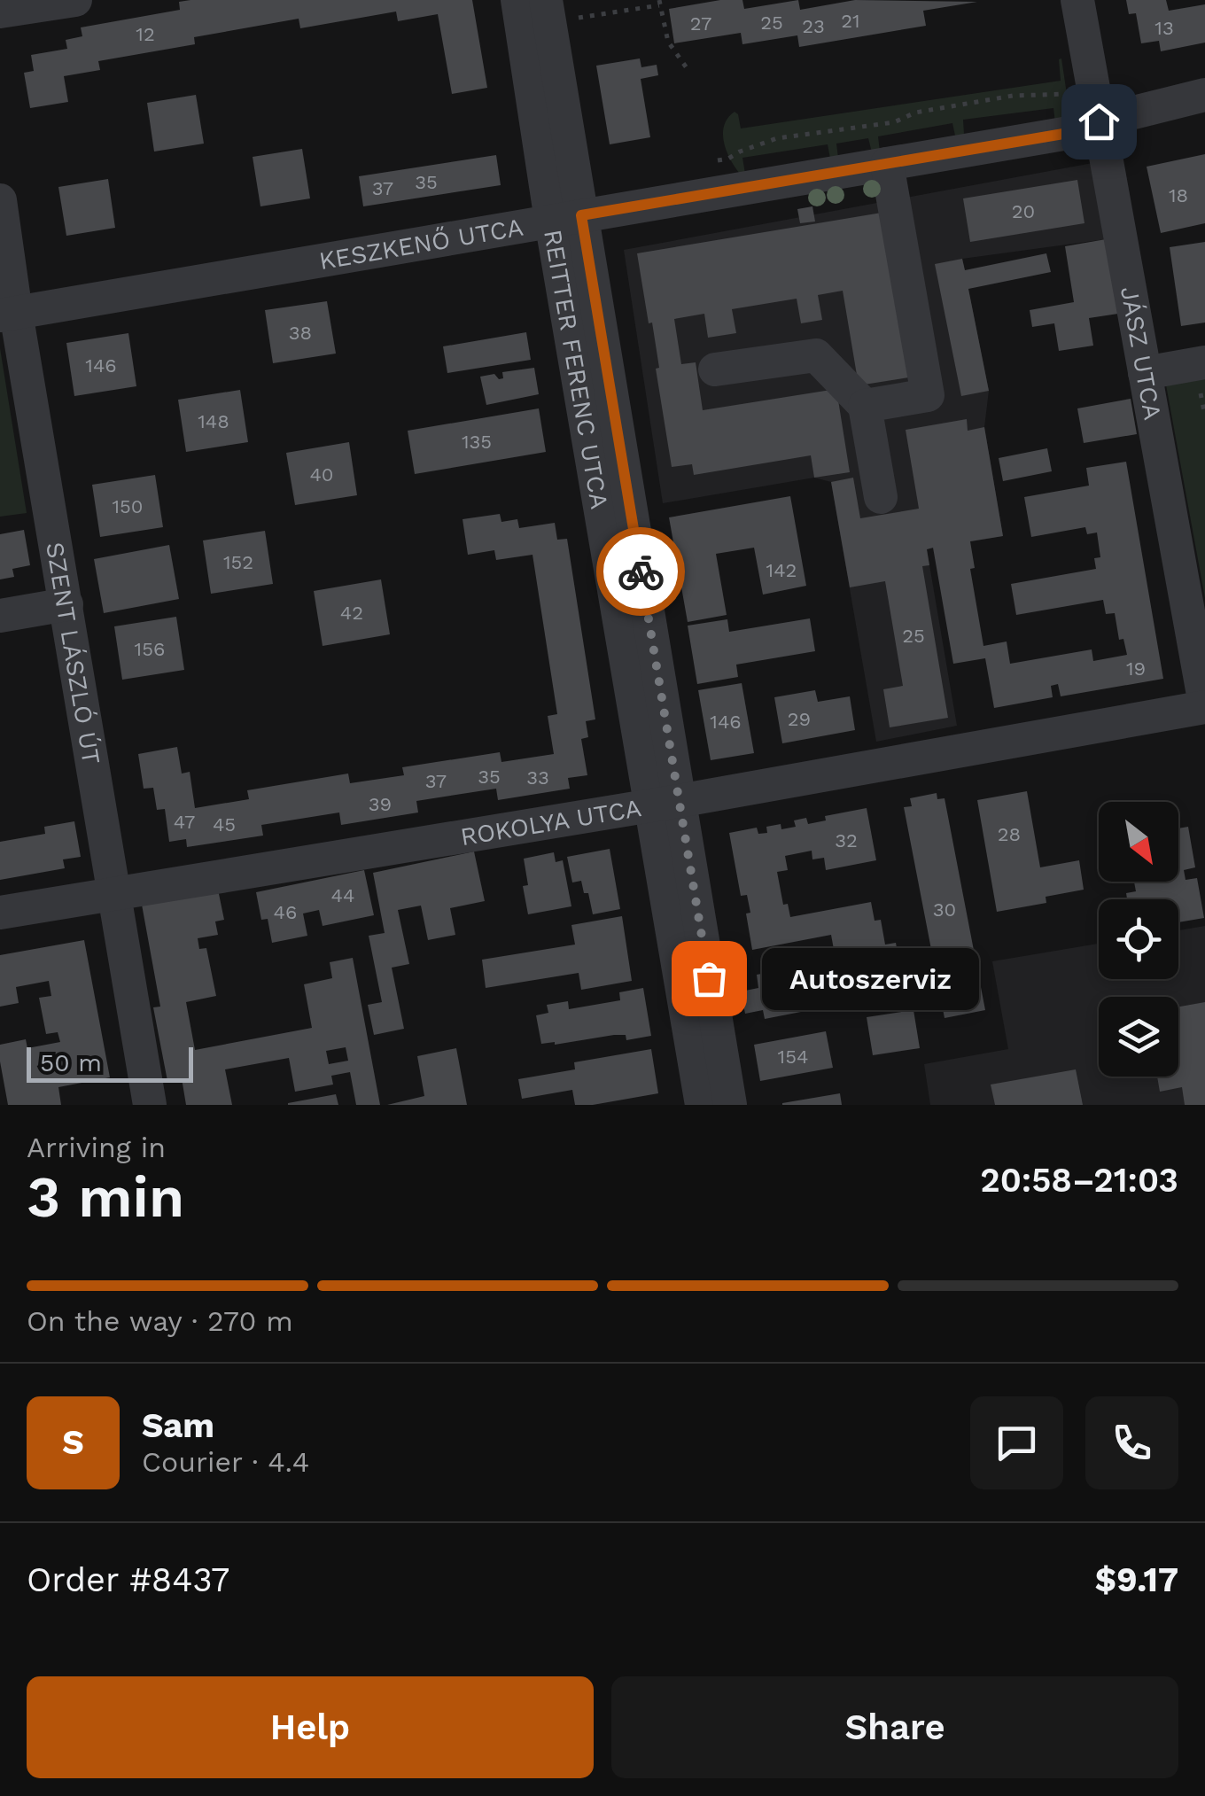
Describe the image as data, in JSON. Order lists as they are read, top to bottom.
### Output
{
  "streets": {
    "street": [
      "KESZKENŐ UTCA",
      "JÁSZ UTCA",
      "REITTER FERENC UTCA",
      "SZENT LÁSZLÓ ÚT",
      "ROKOLYA UTCA"
    ]
  },
  "crossings": [
    ["KESZKENŐ UTCA", "JÁSZ UTCA"],
    ["KESZKENŐ UTCA", "REITTER FERENC UTCA"],
    ["KESZKENŐ UTCA", "SZENT LÁSZLÓ ÚT"],
    ["JÁSZ UTCA", "ROKOLYA UTCA"],
    ["REITTER FERENC UTCA", "ROKOLYA UTCA"],
    ["SZENT LÁSZLÓ ÚT", "ROKOLYA UTCA"]
  ],
  "places": ["Autoszerviz"],
  "house_numbers": [
    "21",
    "25",
    "27",
    "23",
    "13",
    "12",
    "35",
    "37",
    "18",
    "20",
    "38",
    "146",
    "148",
    "135",
    "40",
    "150",
    "152",
    "142",
    "42",
    "25",
    "156",
    "19",
    "29",
    "146",
    "35",
    "33",
    "37",
    "39",
    "47",
    "45",
    "28",
    "32",
    "44",
    "30",
    "46",
    "154"
  ],
  "scale_bar": "50 m",
  "north": "bottom right",
  "page": {
    "bubble": "Autoszerviz",
    "scale": "50 m",
    "heading": ["3 min", "Arriving in", "20:58–21:03"],
    "panel": [
      "Sam",
      "Courier · 4.4",
      "Order #8437",
      "$9.17"
    ],
    "bar": "On the way · 270 m",
    "round": "S",
    "buttons": ["Help", "Share"]
  }
}
